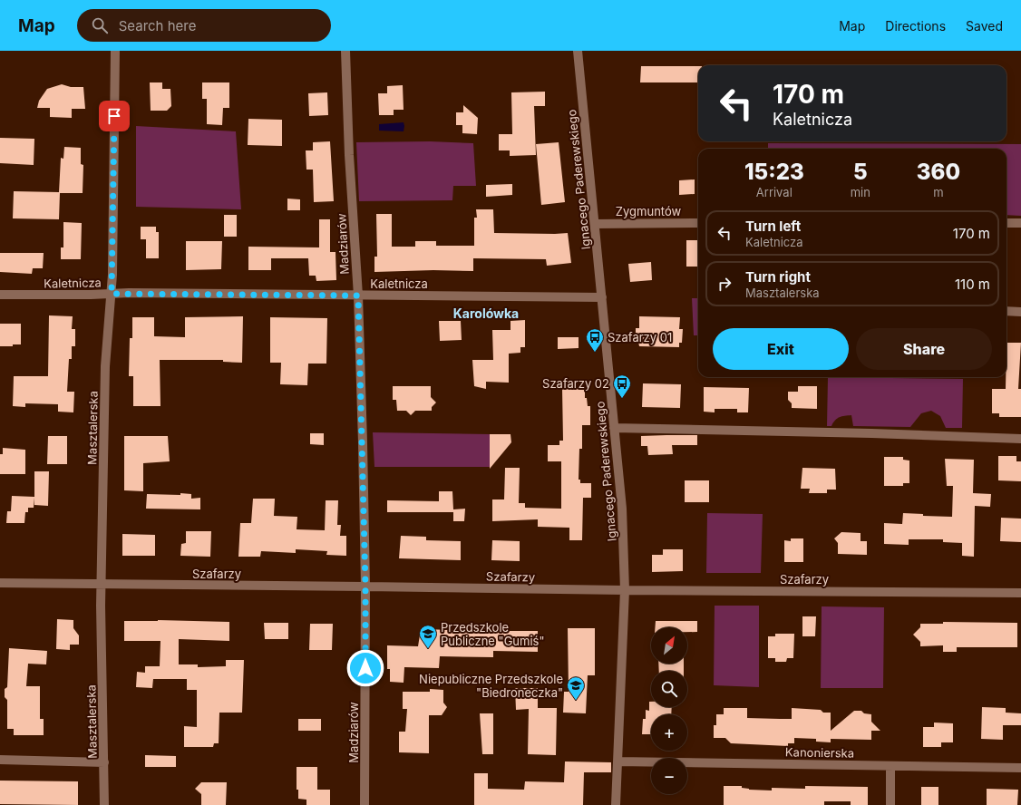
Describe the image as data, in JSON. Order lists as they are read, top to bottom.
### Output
{
  "streets": {
    "street": [
      "Ignacego Paderewskiego",
      "Zygmuntów",
      "Madziarów",
      "Kaletnicza",
      "Masztalerska",
      "Szafarzy",
      "Kanonierska"
    ]
  },
  "crossings": [
    ["Ignacego Paderewskiego", "Zygmuntów"],
    ["Ignacego Paderewskiego", "Kaletnicza"],
    ["Ignacego Paderewskiego", "Szafarzy"],
    ["Ignacego Paderewskiego", "Kanonierska"],
    ["Madziarów", "Kaletnicza"],
    ["Madziarów", "Szafarzy"],
    ["Kaletnicza", "Masztalerska"],
    ["Masztalerska", "Szafarzy"]
  ],
  "districts": ["Karolówka"],
  "places": {
    "bus stop": ["Szafarzy 01", "Szafarzy 02"],
    "school or university": ["Przedszkole Publiczne \"Gumiś\"", "Niepubliczne Przedszkole \"Biedroneczka\""]
  },
  "north": "top right",
  "page": {
    "header": "Map",
    "search": "Search here",
    "nav": ["Map", "Directions", "Saved"],
    "turn": ["170 m", "Kaletnicza"],
    "eta": [
      "15:23",
      "Arrival",
      "5",
      "min",
      "360",
      "m"
    ],
    "list": [
      {
        "name": "Turn left",
        "note": "Kaletnicza",
        "value": "170 m"
      },
      {
        "name": "Turn right",
        "note": "Masztalerska",
        "value": "110 m"
      }
    ],
    "buttons": ["Exit", "Share"],
    "map_buttons": ["+", "−"]
  }
}
